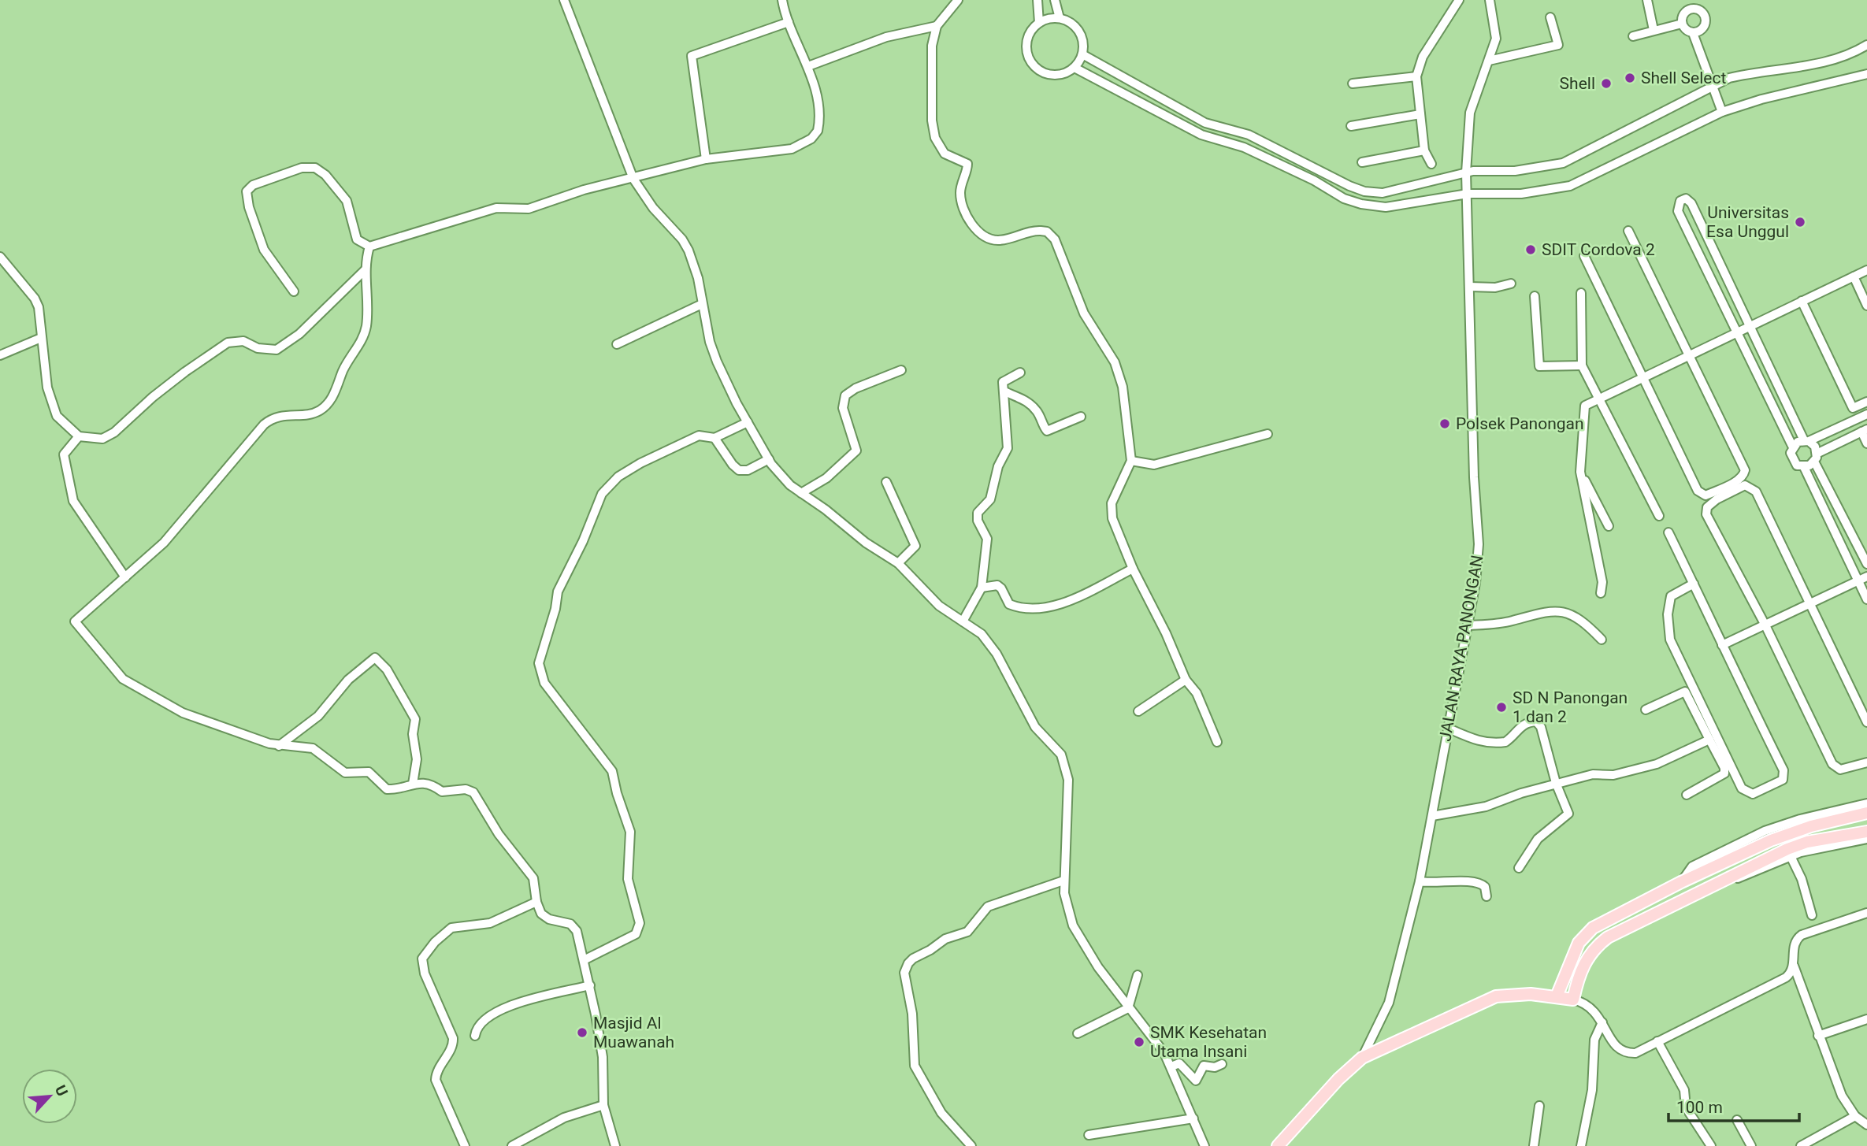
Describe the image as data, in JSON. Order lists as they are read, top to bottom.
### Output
{
  "streets": {
    "main road": ["JALAN RAYA PANONGAN"]
  },
  "places": [
    "Shell Select",
    "Shell",
    "Universitas Esa Unggul",
    "SDIT Cordova 2",
    "Polsek Panongan",
    "SD N Panongan 1 dan 2",
    "Masjid Al Muawanah",
    "SMK Kesehatan Utama Insani"
  ],
  "scale_bar": "100 m",
  "north": "top right"
}
